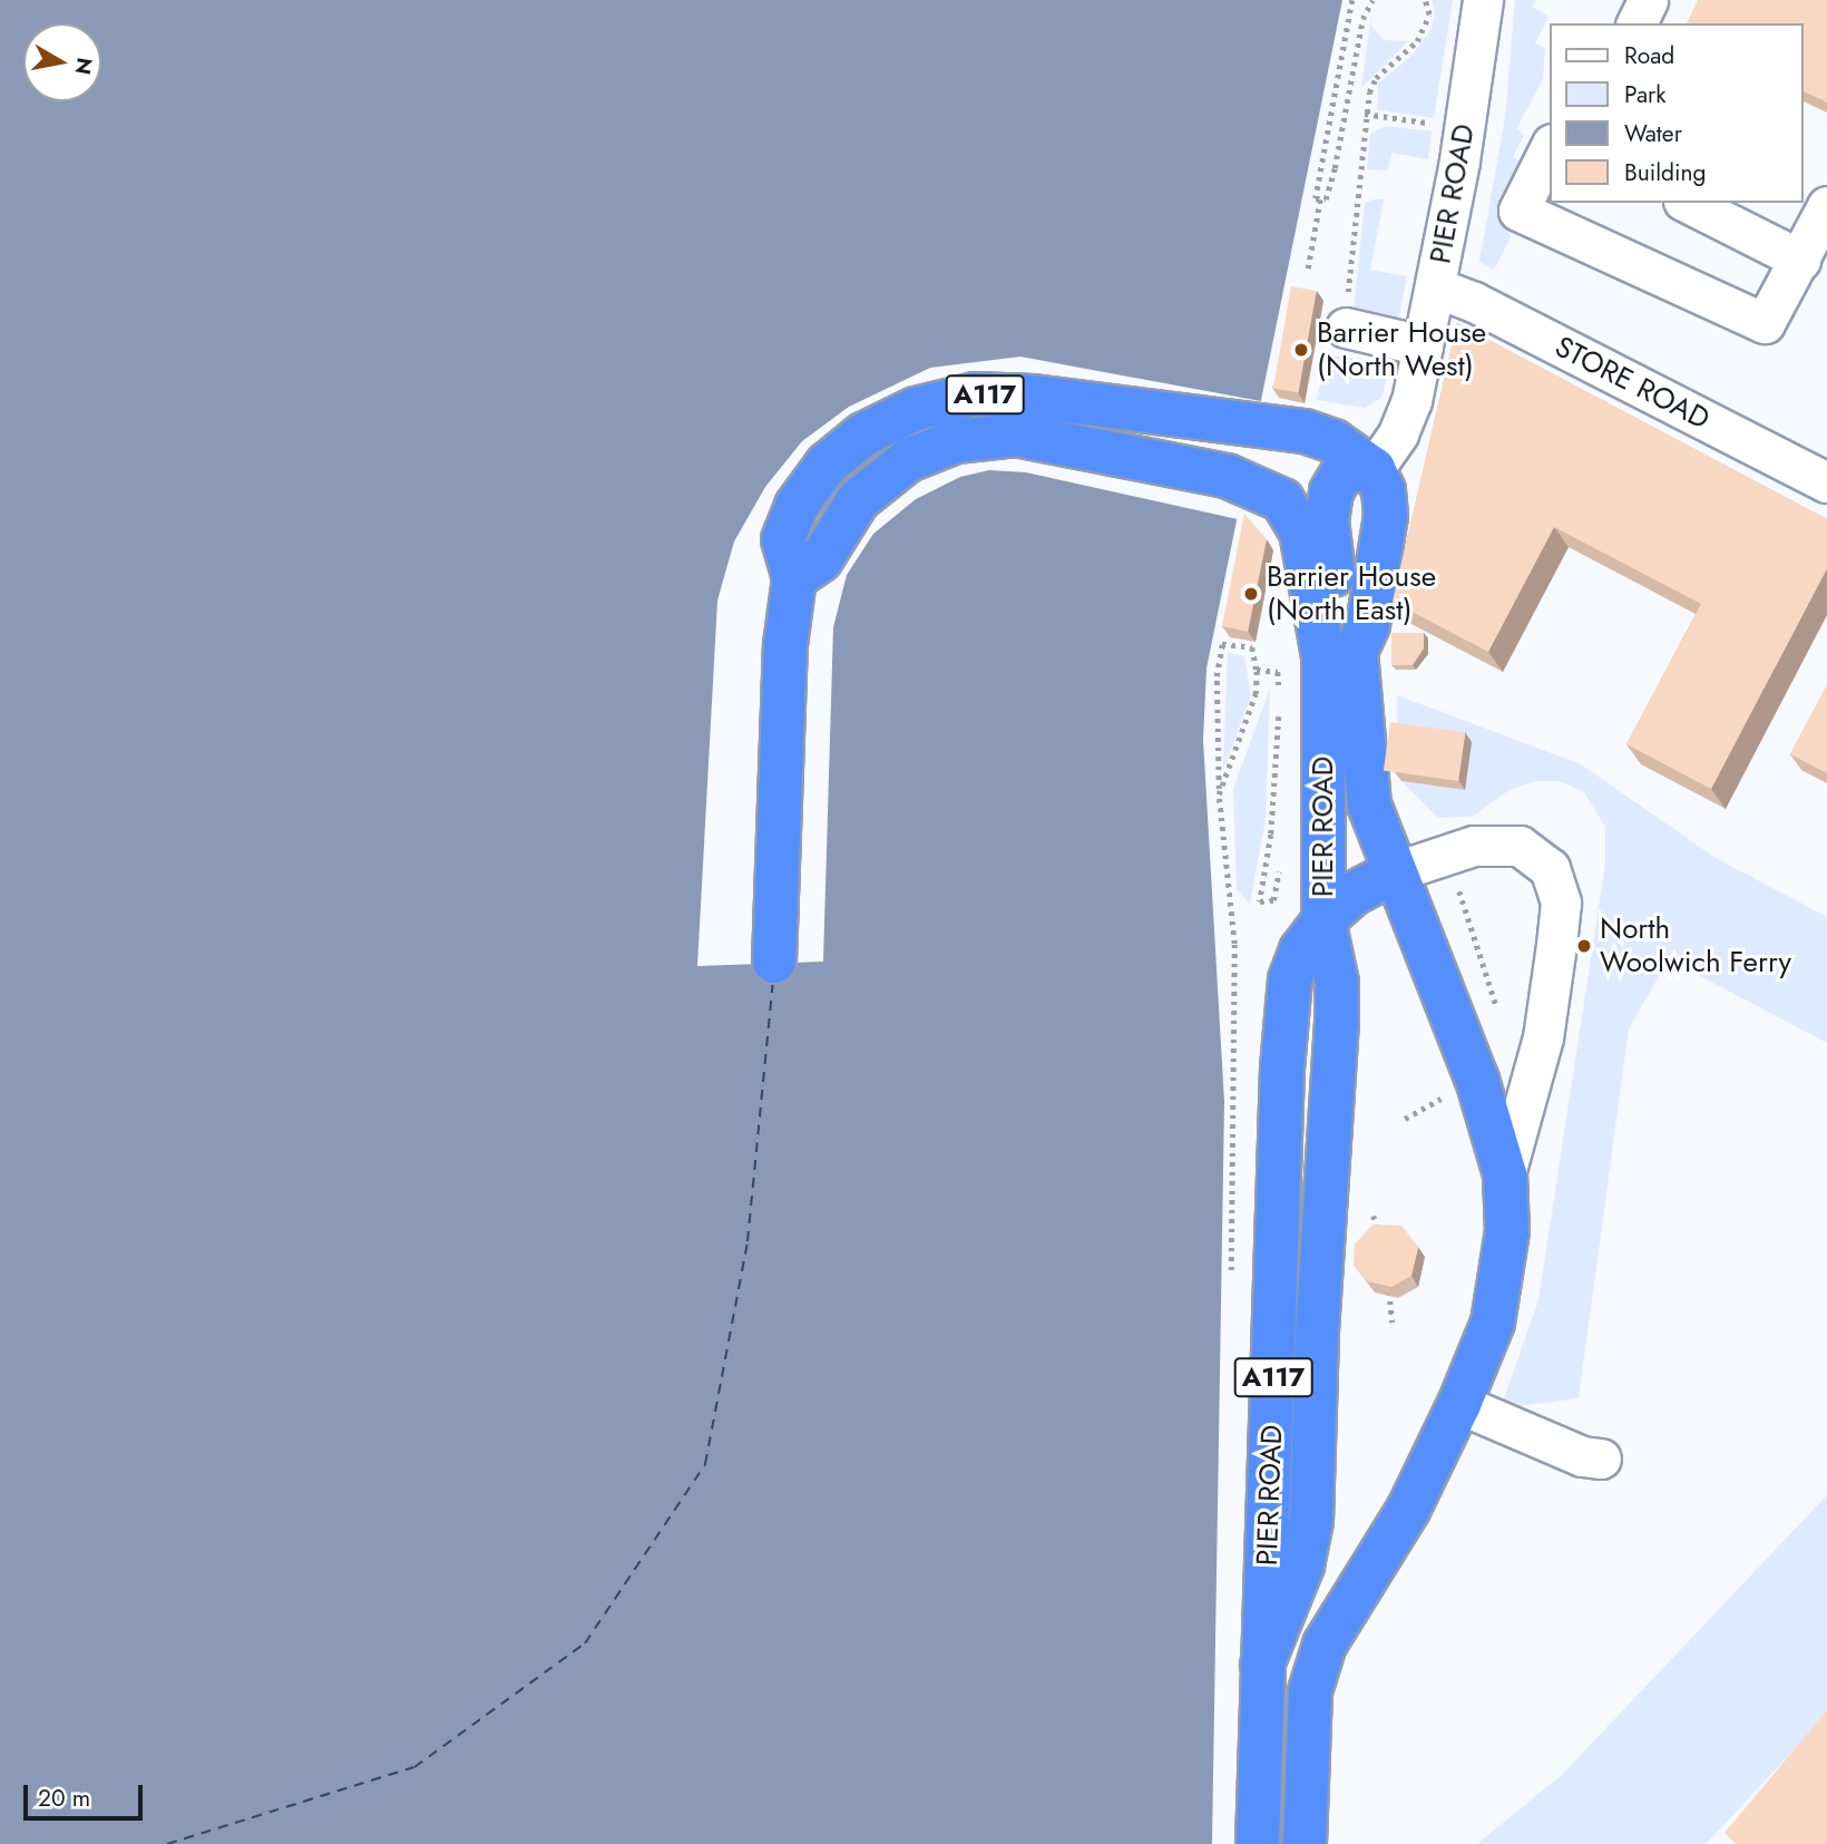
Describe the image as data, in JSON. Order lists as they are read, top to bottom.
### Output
{
  "streets": {
    "highway": ["PIER ROAD", "A117"],
    "street": ["STORE ROAD"]
  },
  "crossings": [
    ["PIER ROAD", "STORE ROAD"],
    ["PIER ROAD", "A117"]
  ],
  "places": ["Barrier House (North West)", "Barrier House (North East)", "North Woolwich Ferry"],
  "legend": [
    "Road",
    "Park",
    "Water",
    "Building"
  ],
  "scale_bar": "20 m",
  "north": "right"
}
